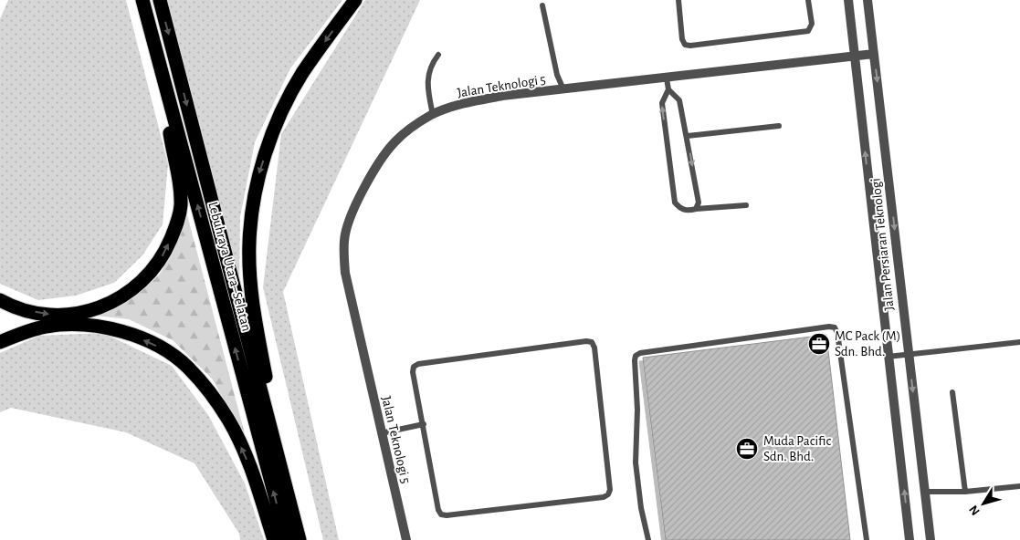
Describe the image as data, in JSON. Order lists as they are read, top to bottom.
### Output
{
  "streets": {
    "highway": ["Lebuhraya Utara–Selatan"],
    "street": ["Jalan Teknologi 5", "Jalan Persiaran Teknologi"]
  },
  "crossings": [
    ["Jalan Teknologi 5", "Jalan Persiaran Teknologi"]
  ],
  "places": {
    "office": ["MC Pack (M) Sdn. Bhd.", "Muda Pacific Sdn. Bhd."]
  },
  "north": "bottom left"
}
